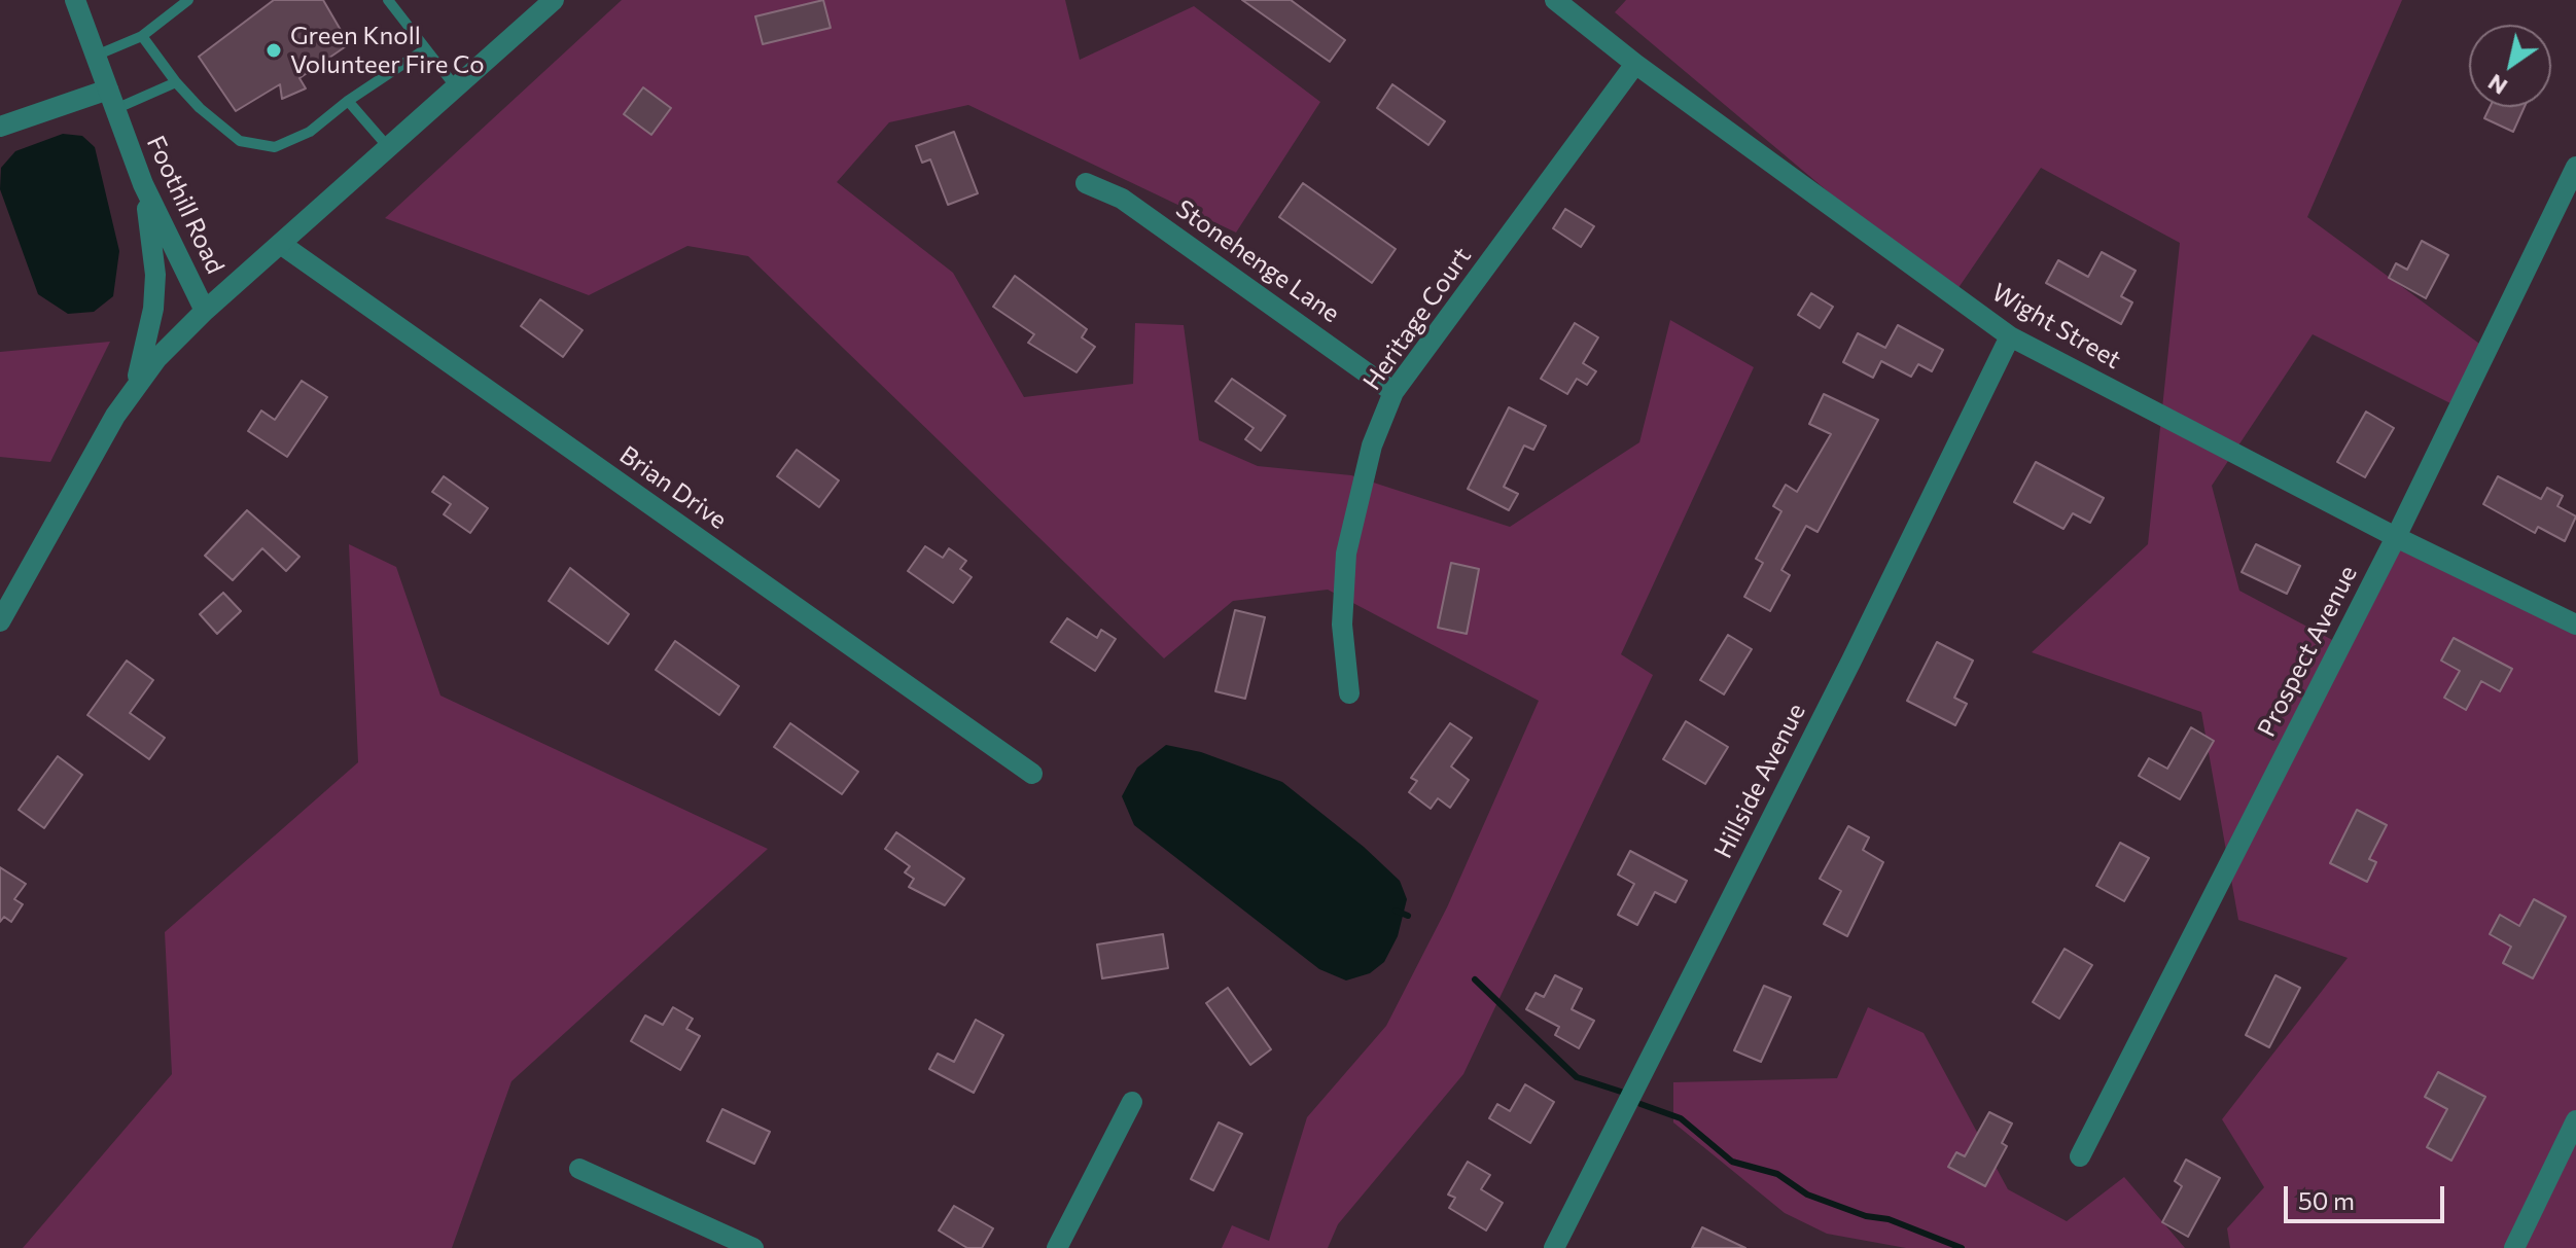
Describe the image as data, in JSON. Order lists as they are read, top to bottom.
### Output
{
  "streets": {
    "street": [
      "Foothill Road",
      "Stonehenge Lane",
      "Heritage Court",
      "Wight Street",
      "Brian Drive",
      "Prospect Avenue",
      "Hillside Avenue"
    ]
  },
  "crossings": [
    ["Stonehenge Lane", "Heritage Court"],
    ["Heritage Court", "Wight Street"],
    ["Wight Street", "Prospect Avenue"],
    ["Wight Street", "Hillside Avenue"]
  ],
  "places": ["Green Knoll Volunteer Fire Co"],
  "scale_bar": "50 m",
  "north": "bottom left"
}
